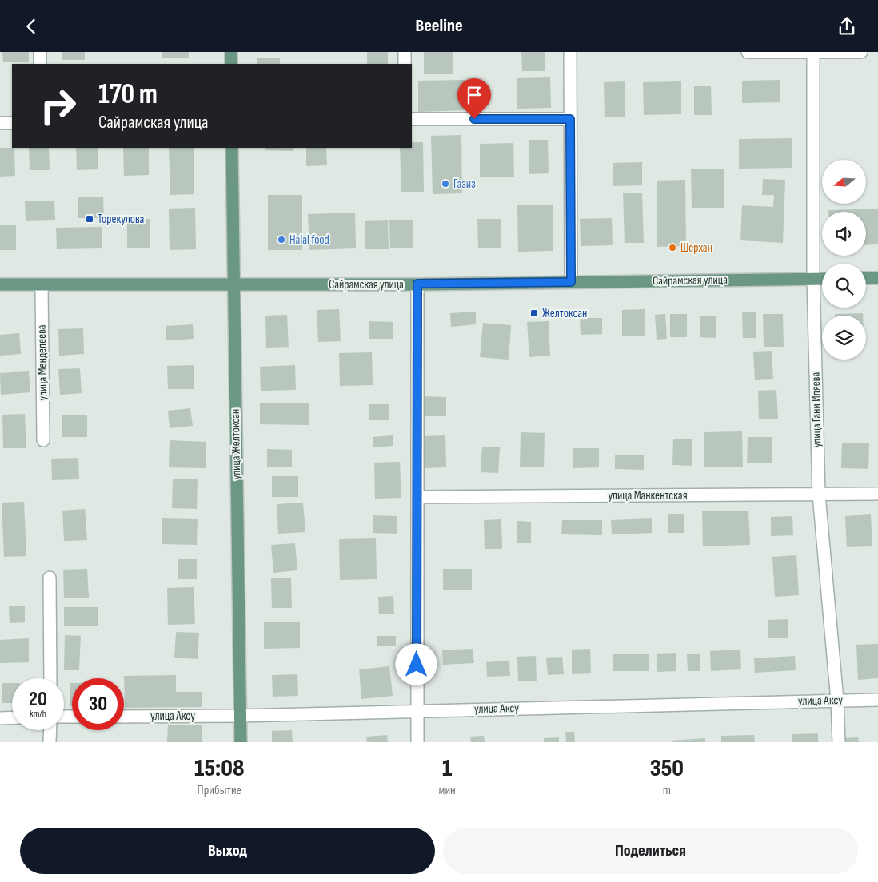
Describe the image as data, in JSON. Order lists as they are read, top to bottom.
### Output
{
  "streets": {
    "main road": ["Сайрамская улица", "улица Желтоксан"],
    "street": [
      "улица Менделеева",
      "улица Гани Иляева",
      "улица Манкентская",
      "улица Аксу"
    ]
  },
  "crossings": [
    ["Сайрамская улица", "улица Менделеева"],
    ["Сайрамская улица", "улица Гани Иляева"],
    ["Сайрамская улица", "улица Желтоксан"],
    ["улица Гани Иляева", "улица Манкентская"],
    ["улица Гани Иляева", "улица Аксу"],
    ["улица Желтоксан", "улица Аксу"]
  ],
  "places": {
    "other": ["Газиз", "Halal food", "Шерхан"],
    "transit": ["Торекулова", "Желтоксан"]
  },
  "north": "left",
  "page": {
    "header": "Beeline",
    "turn": ["170 m", "Сайрамская улица"],
    "speed": "20 km/h",
    "limit": "30",
    "eta": [
      "15:08",
      "Прибытие",
      "1",
      "мин",
      "350",
      "m"
    ],
    "buttons": ["Выход", "Поделиться"]
  }
}
